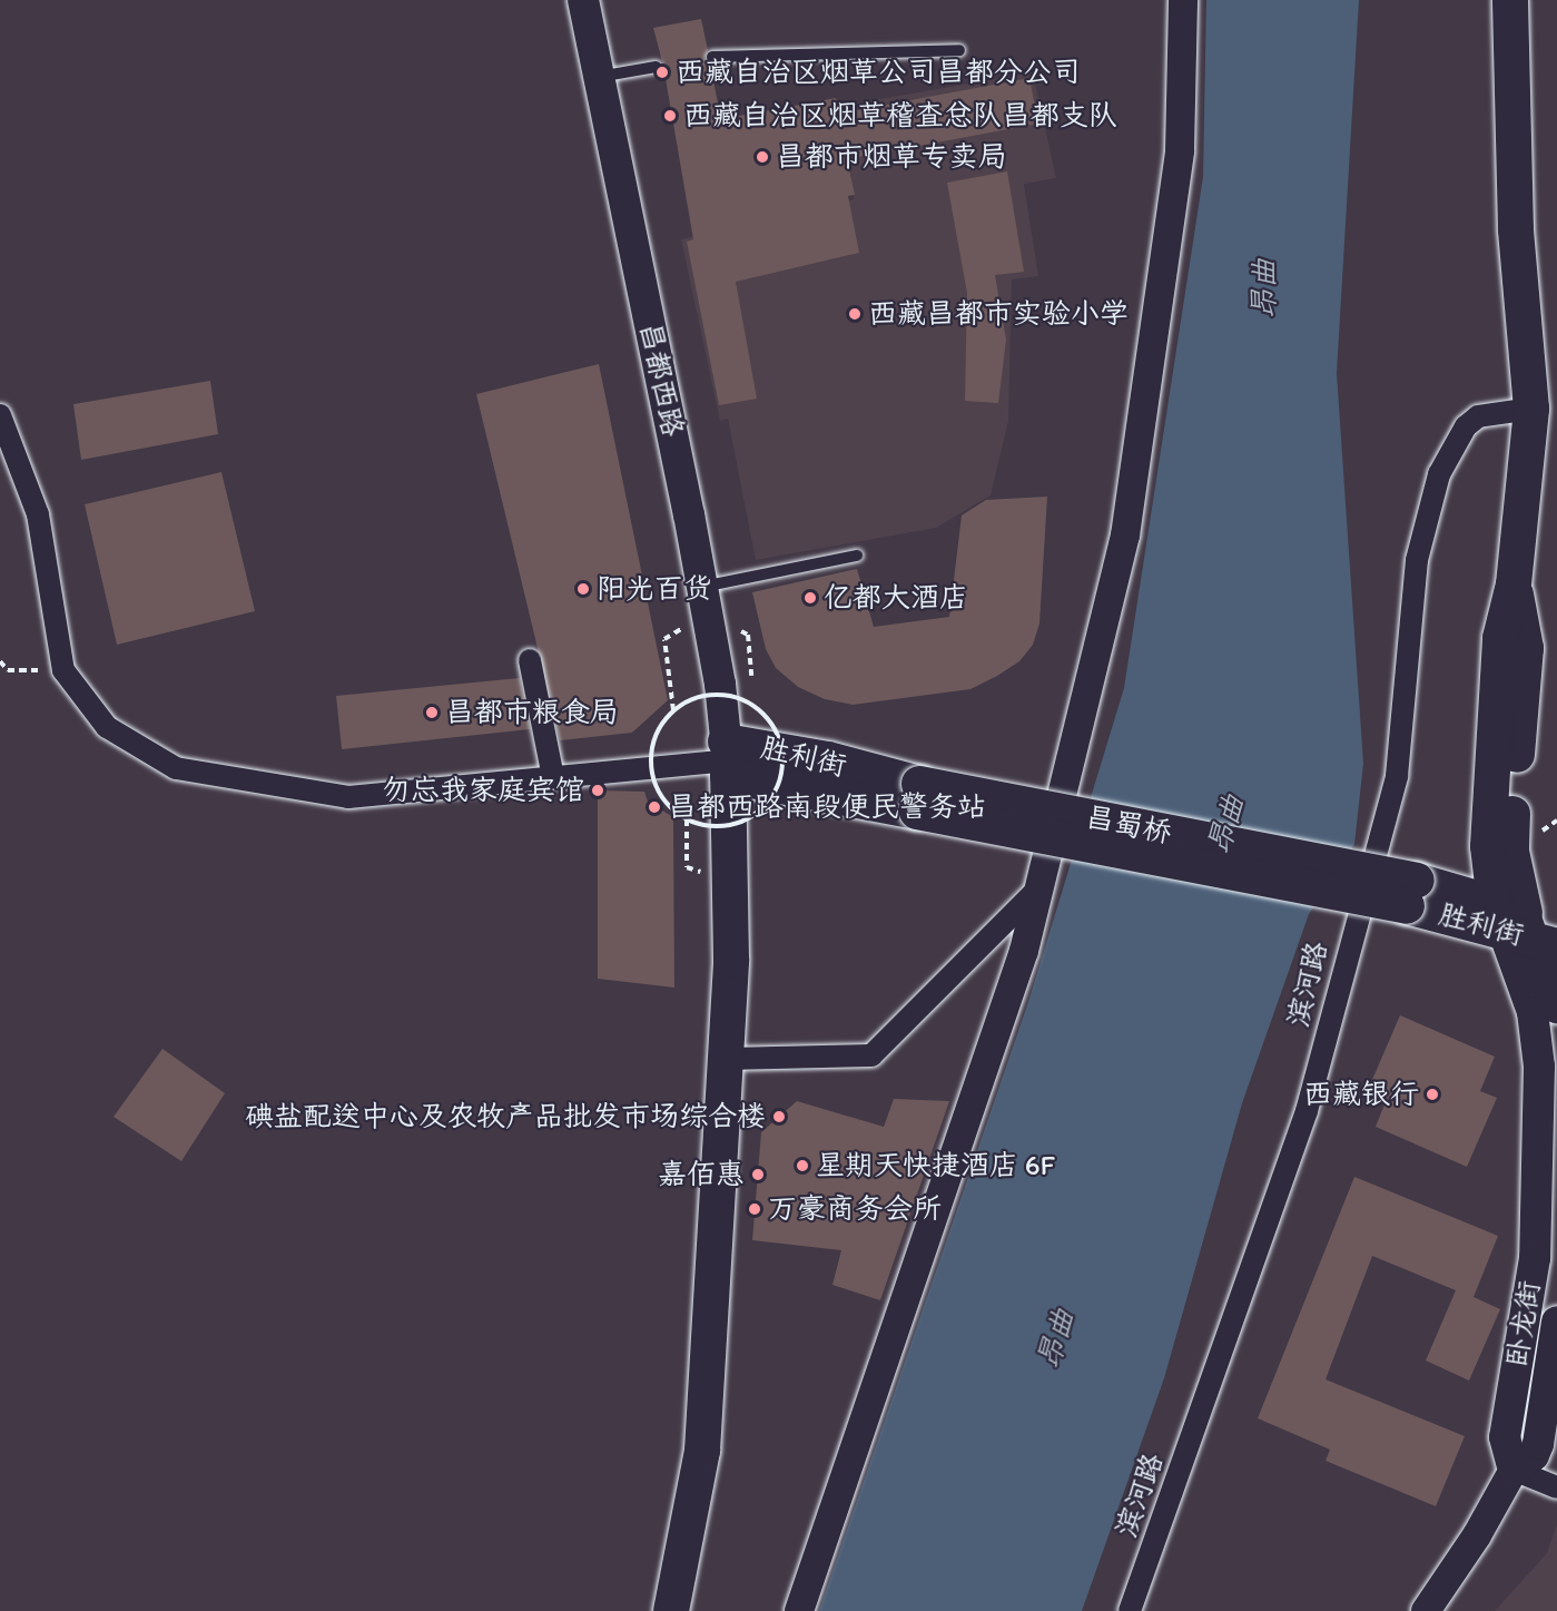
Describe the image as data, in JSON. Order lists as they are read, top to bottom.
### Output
{
  "streets": {
    "main road": [
      "昌都西路",
      "胜利街",
      "昌蜀桥",
      "卧龙街"
    ],
    "street": ["滨河路"]
  },
  "crossings": [
    ["昌都西路", "胜利街"],
    ["胜利街", "昌蜀桥"],
    ["胜利街", "卧龙街"]
  ],
  "water": ["昂曲"],
  "places": [
    "西藏自治区烟草公司昌都分公司",
    "西藏自治区烟草稽查总队昌都支队",
    "昌都市烟草专卖局",
    "西藏昌都市实验小学",
    "阳光百货",
    "亿都大酒店",
    "昌都市粮食局",
    "勿忘我家庭宾馆",
    "昌都西路南段便民警务站",
    "西藏银行",
    "碘盐配送中心及农牧产品批发市场综合楼",
    "星期天快捷酒店 6F",
    "嘉佰惠",
    "万豪商务会所"
  ]
}
